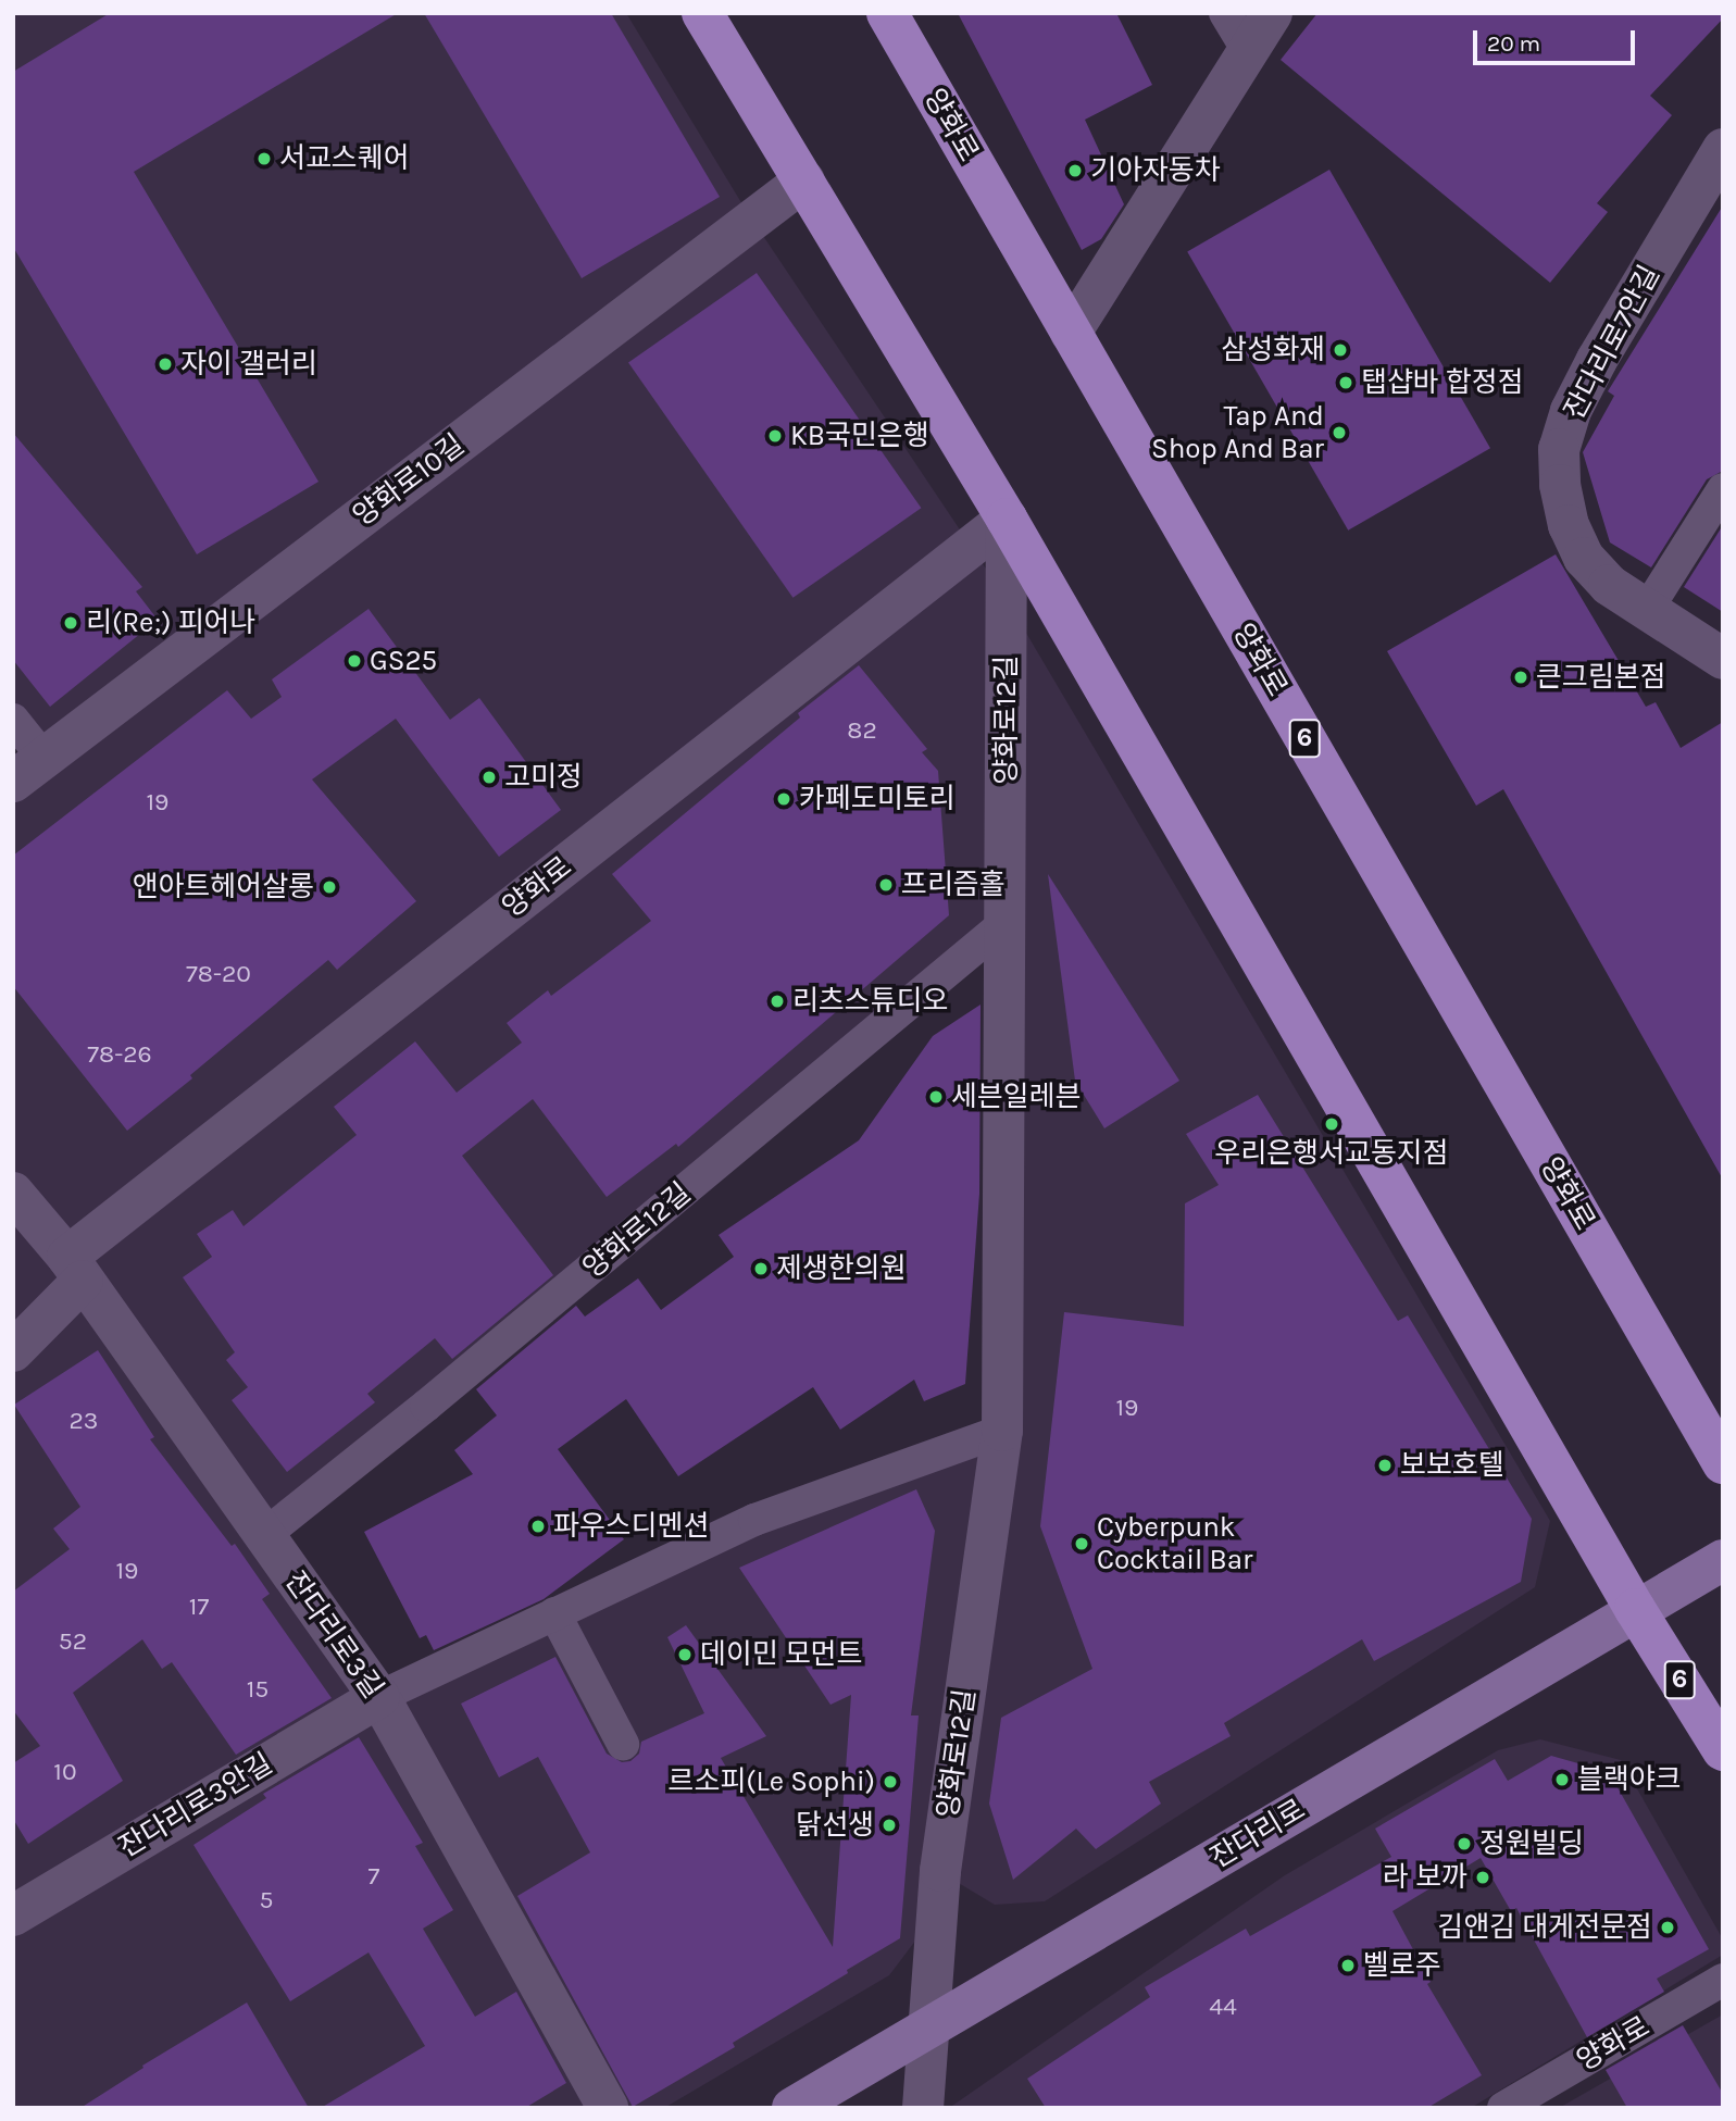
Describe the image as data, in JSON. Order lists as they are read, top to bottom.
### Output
{
  "streets": {
    "main road": ["양화로", "6"],
    "street": [
      "잔다리로7안길",
      "양화로10길",
      "양화로12길",
      "잔다리로3길",
      "잔다리로3안길",
      "잔다리로"
    ]
  },
  "crossings": [
    ["양화로", "양화로12길"],
    ["양화로", "6"],
    ["양화로", "잔다리로3길"],
    ["양화로10길", "6"],
    ["양화로12길", "6"],
    ["양화로12길", "잔다리로3길"],
    ["양화로12길", "잔다리로"],
    ["6", "잔다리로"],
    ["잔다리로3길", "잔다리로3안길"]
  ],
  "places": [
    "서교스퀘어",
    "기아자동차",
    "삼성화재",
    "자이 갤러리",
    "탭샵바 합정점",
    "Tap And Shop And Bar",
    "KB국민은행",
    "리(Re;) 피어나",
    "GS25",
    "큰그림본점",
    "고미정",
    "카페도미토리",
    "프리즘홀",
    "앤아트헤어살롱",
    "리츠스튜디오",
    "세븐일레븐",
    "우리은행서교동지점",
    "제생한의원",
    "보보호텔",
    "파우스디멘션",
    "Cyberpunk Cocktail Bar",
    "데이민 모먼트",
    "블랙야크",
    "르소피(Le Sophi)",
    "닭선생",
    "정원빌딩",
    "라 보까",
    "김앤김 대게전문점",
    "벨로주"
  ],
  "house_numbers": [
    "82",
    "19",
    "78-20",
    "78-26",
    "19",
    "23",
    "19",
    "17",
    "52",
    "15",
    "10",
    "7",
    "5",
    "44"
  ],
  "scale_bar": "20 m"
}
